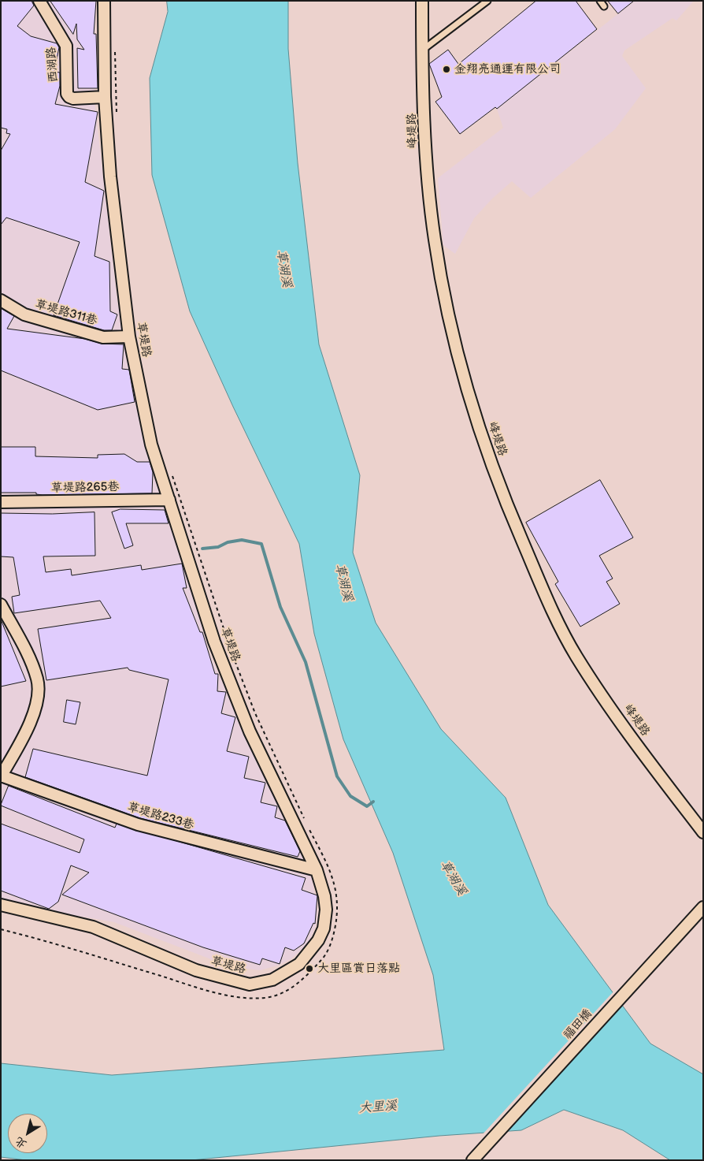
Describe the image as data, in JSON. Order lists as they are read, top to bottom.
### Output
{
  "streets": {
    "street": [
      "西湖路",
      "峰堤路",
      "草堤路311巷",
      "草堤路",
      "草堤路265巷",
      "草堤路233巷",
      "福田橋"
    ]
  },
  "crossings": [
    ["西湖路", "草堤路"],
    ["草堤路311巷", "草堤路"],
    ["草堤路", "草堤路265巷"],
    ["草堤路", "草堤路233巷"]
  ],
  "water": ["草湖溪", "大里溪"],
  "places": ["金翔亮通運有限公司", "大里區賞日落點"],
  "north": "bottom left"
}
